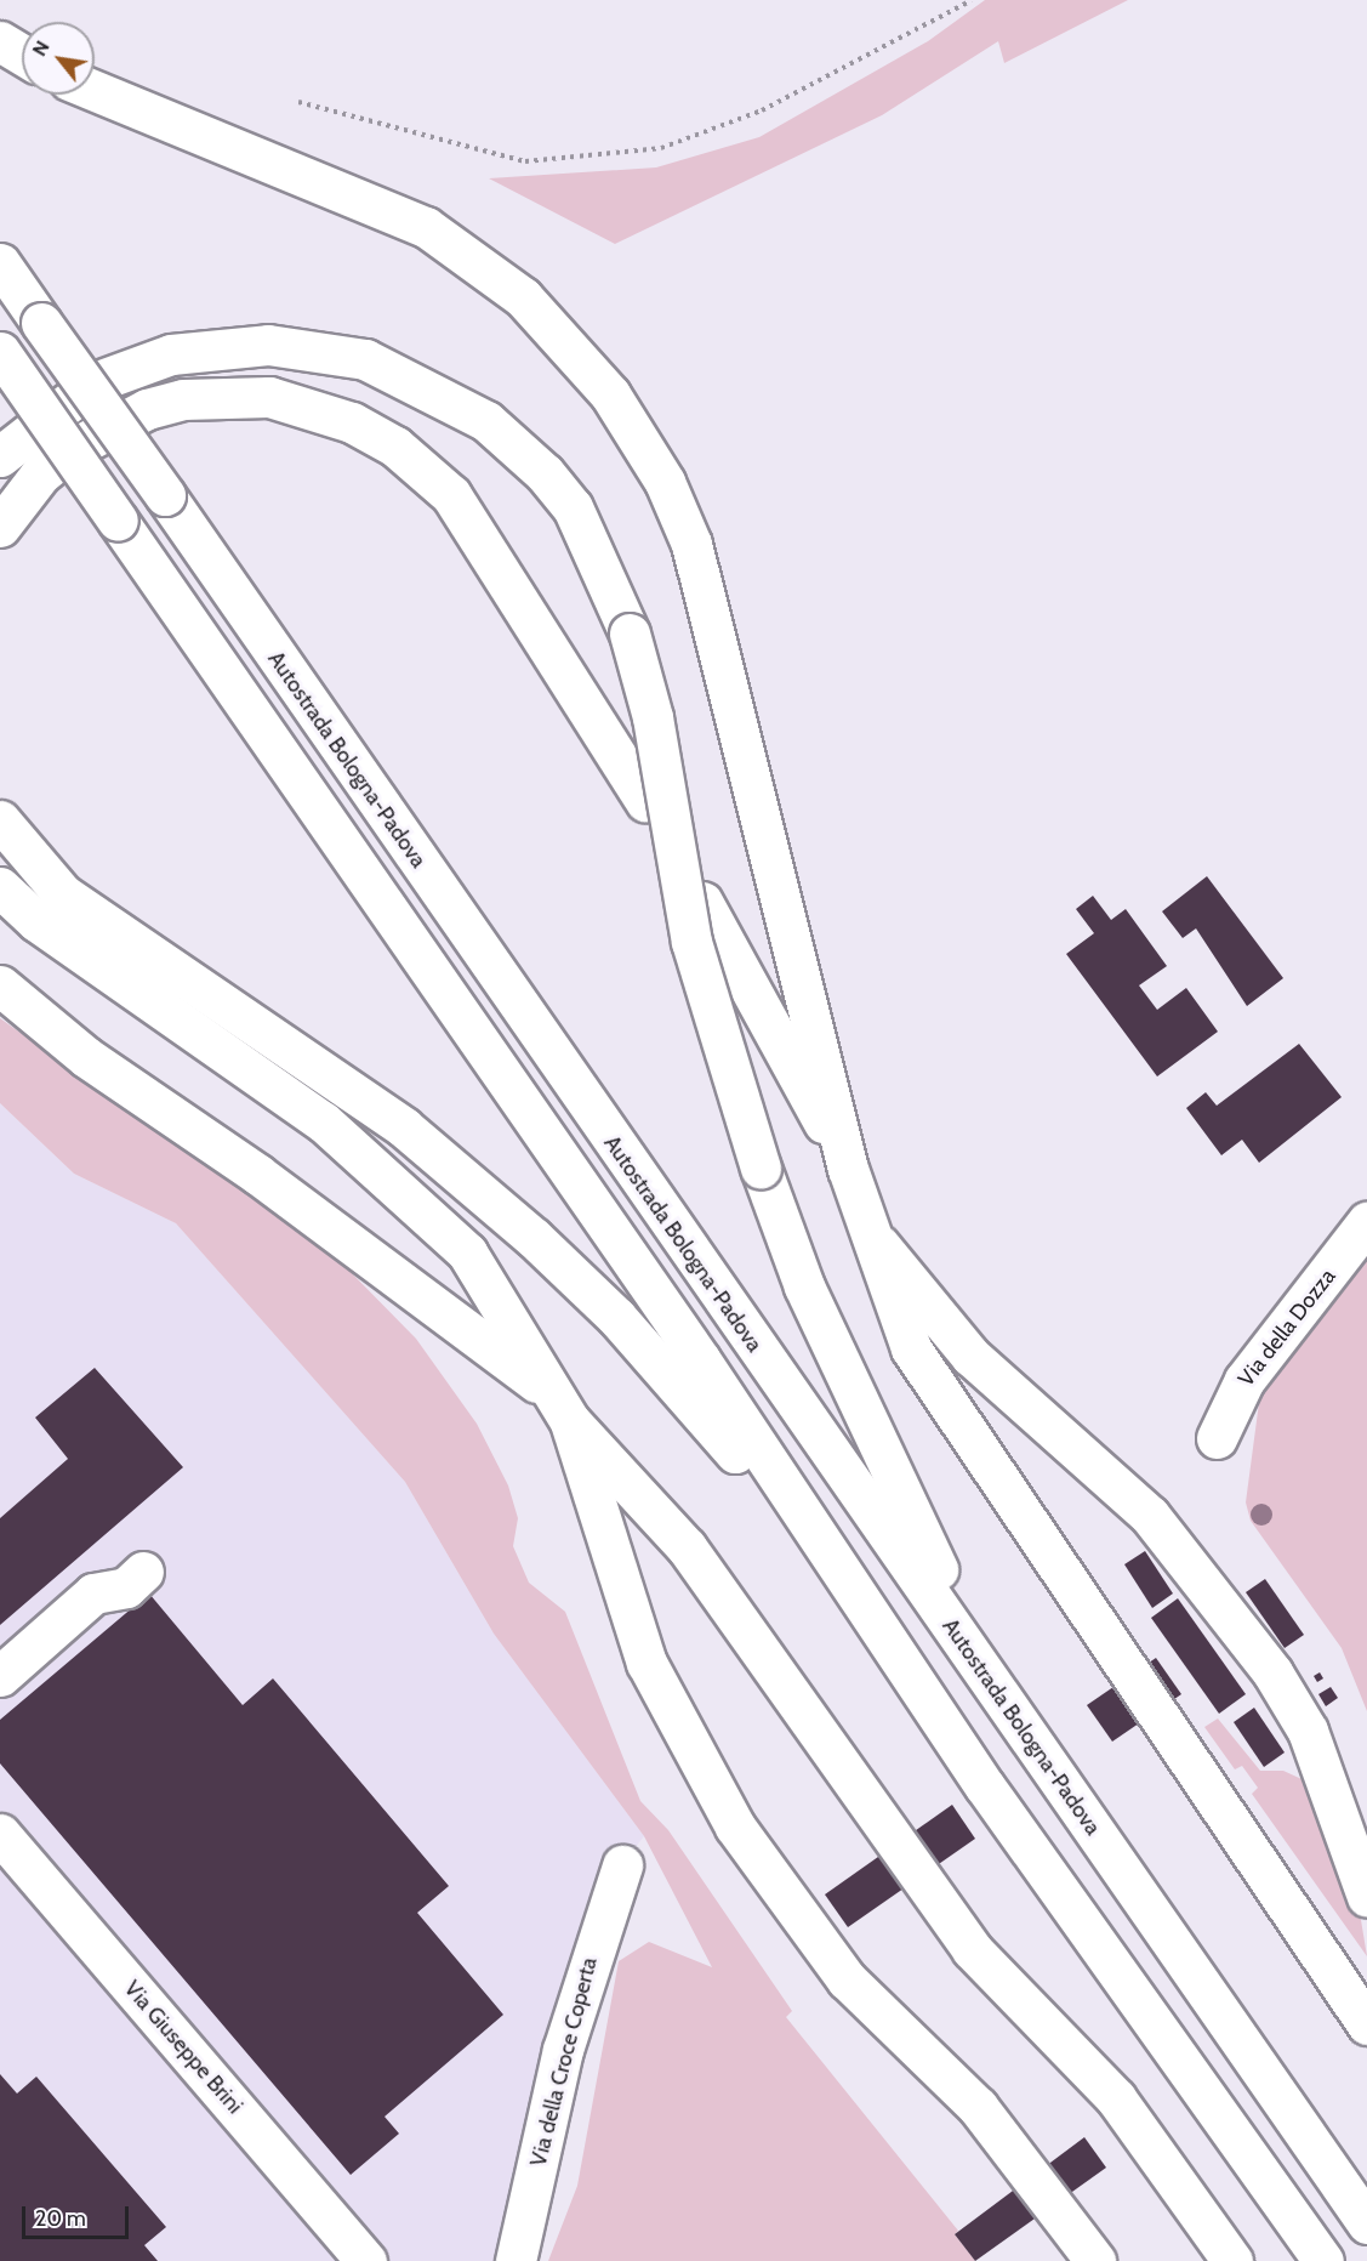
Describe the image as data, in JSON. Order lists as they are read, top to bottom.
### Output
{
  "streets": {
    "main road": [
      "Autostrada Bologna-Padova",
      "Via della Dozza",
      "Via Giuseppe Brini",
      "Via della Croce Coperta"
    ]
  },
  "scale_bar": "20 m",
  "north": "top left"
}
